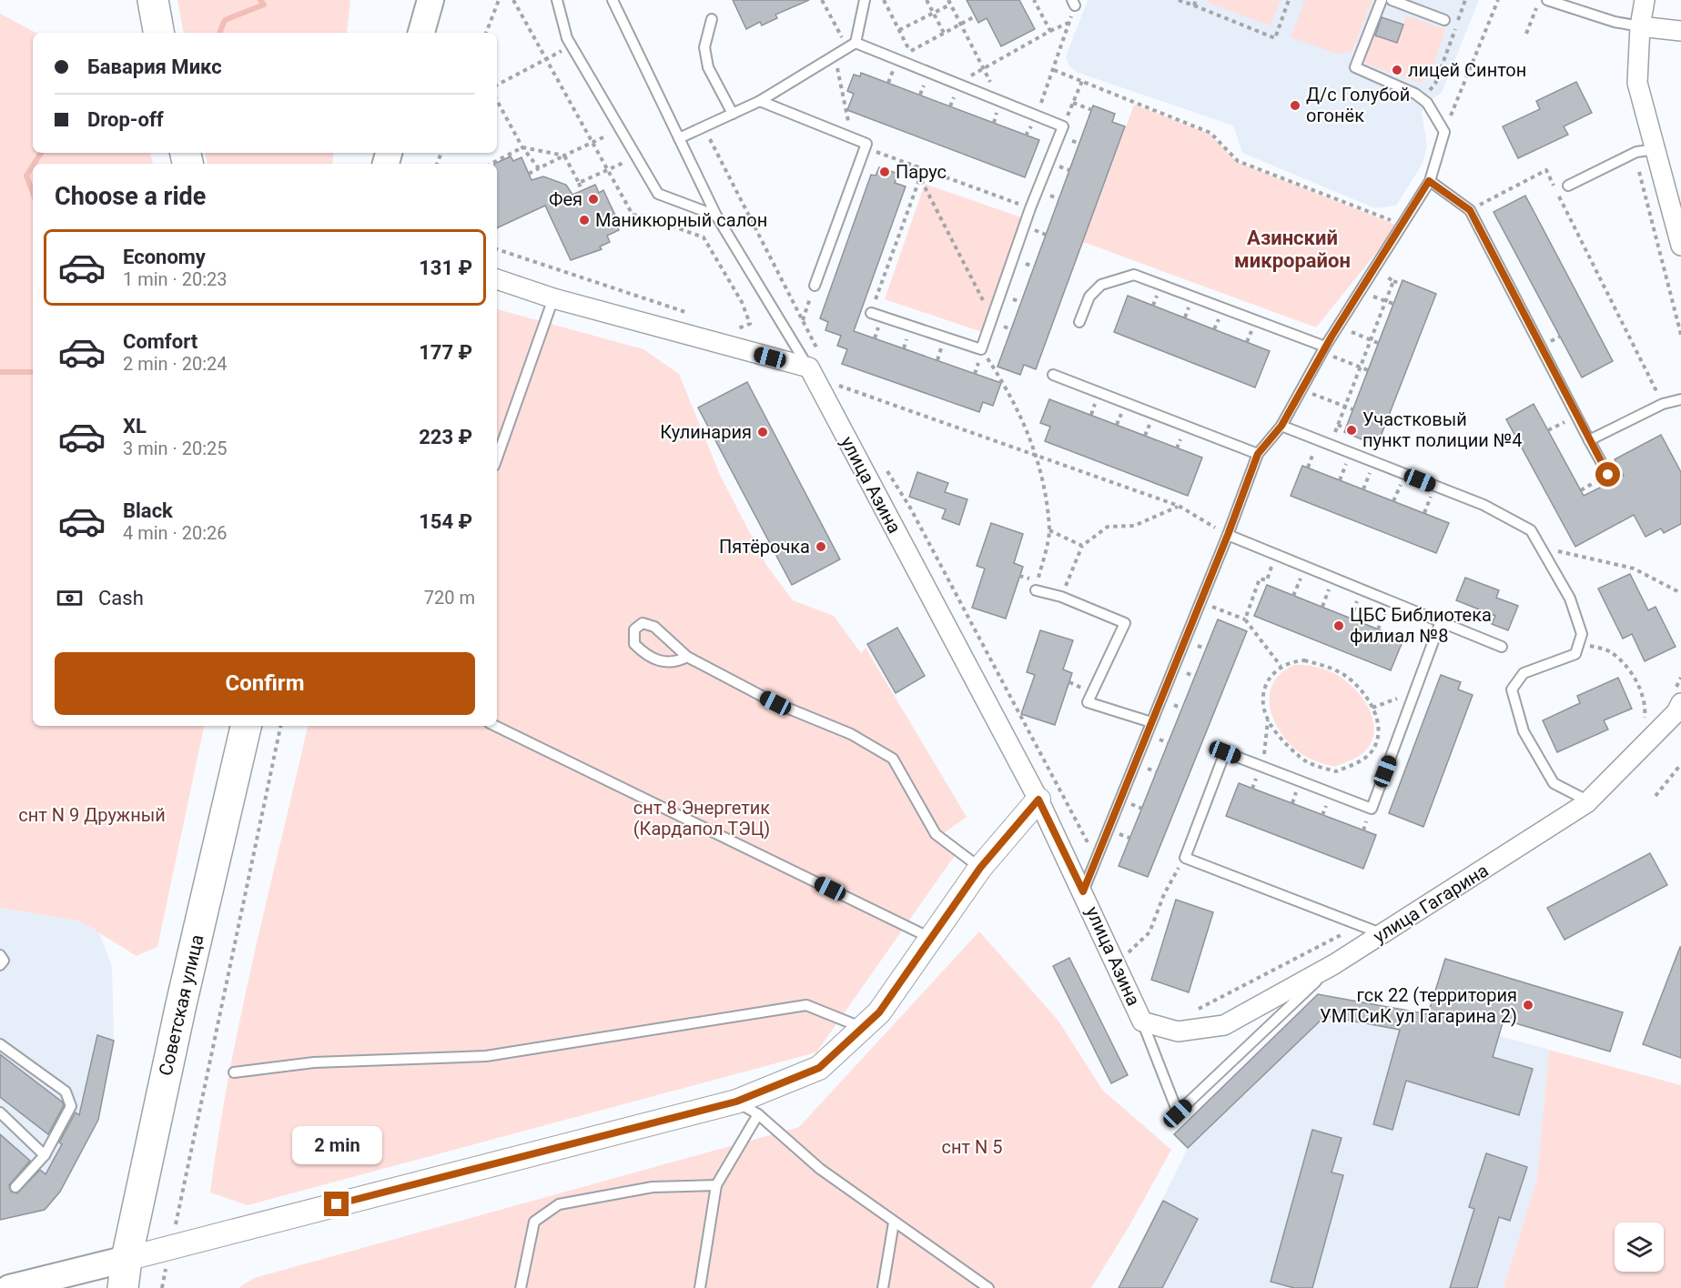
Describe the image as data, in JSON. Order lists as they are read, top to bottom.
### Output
{
  "streets": {
    "main road": ["Советская улица"],
    "street": ["улица Азина", "улица Гагарина"]
  },
  "crossings": [
    ["улица Азина", "улица Гагарина"]
  ],
  "districts": ["Азинский микрорайон"],
  "parks": ["снт 8 Энергетик (Кардапол ТЭЦ)", "снт N 9 Дружный", "снт N 5"],
  "places": [
    "лицей Синтон",
    "Д/с Голубой огонёк",
    "Парус",
    "Фея",
    "Маникюрный салон",
    "Участковый пункт полиции №4",
    "Кулинария",
    "Пятёрочка",
    "ЦБС Библиотека филиал №8",
    "гск 22 (территория УМТСиК ул Гагарина 2)"
  ],
  "page": {
    "banner": ["Бавария Микс", "Drop-off"],
    "heading": "Choose a ride",
    "list": [
      {
        "name": "Economy",
        "note": "1 min · 20:23",
        "value": "131 ₽"
      },
      {
        "name": "Comfort",
        "note": "2 min · 20:24",
        "value": "177 ₽"
      },
      {
        "name": "XL",
        "note": "3 min · 20:25",
        "value": "223 ₽"
      },
      {
        "name": "Black",
        "note": "4 min · 20:26",
        "value": "154 ₽"
      }
    ],
    "pay": ["Cash", "720 m"],
    "buttons": "Confirm",
    "bubble": "2 min"
  }
}
